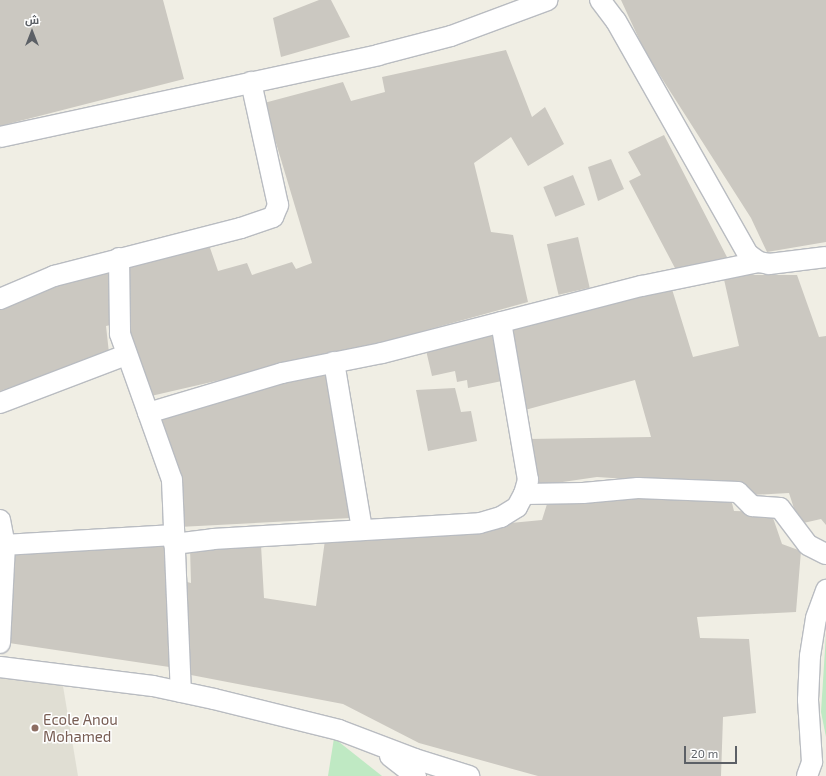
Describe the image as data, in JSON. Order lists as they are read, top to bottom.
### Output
{
  "places": ["Ecole Anou Mohamed"],
  "scale_bar": "20 m",
  "north": "top"
}
